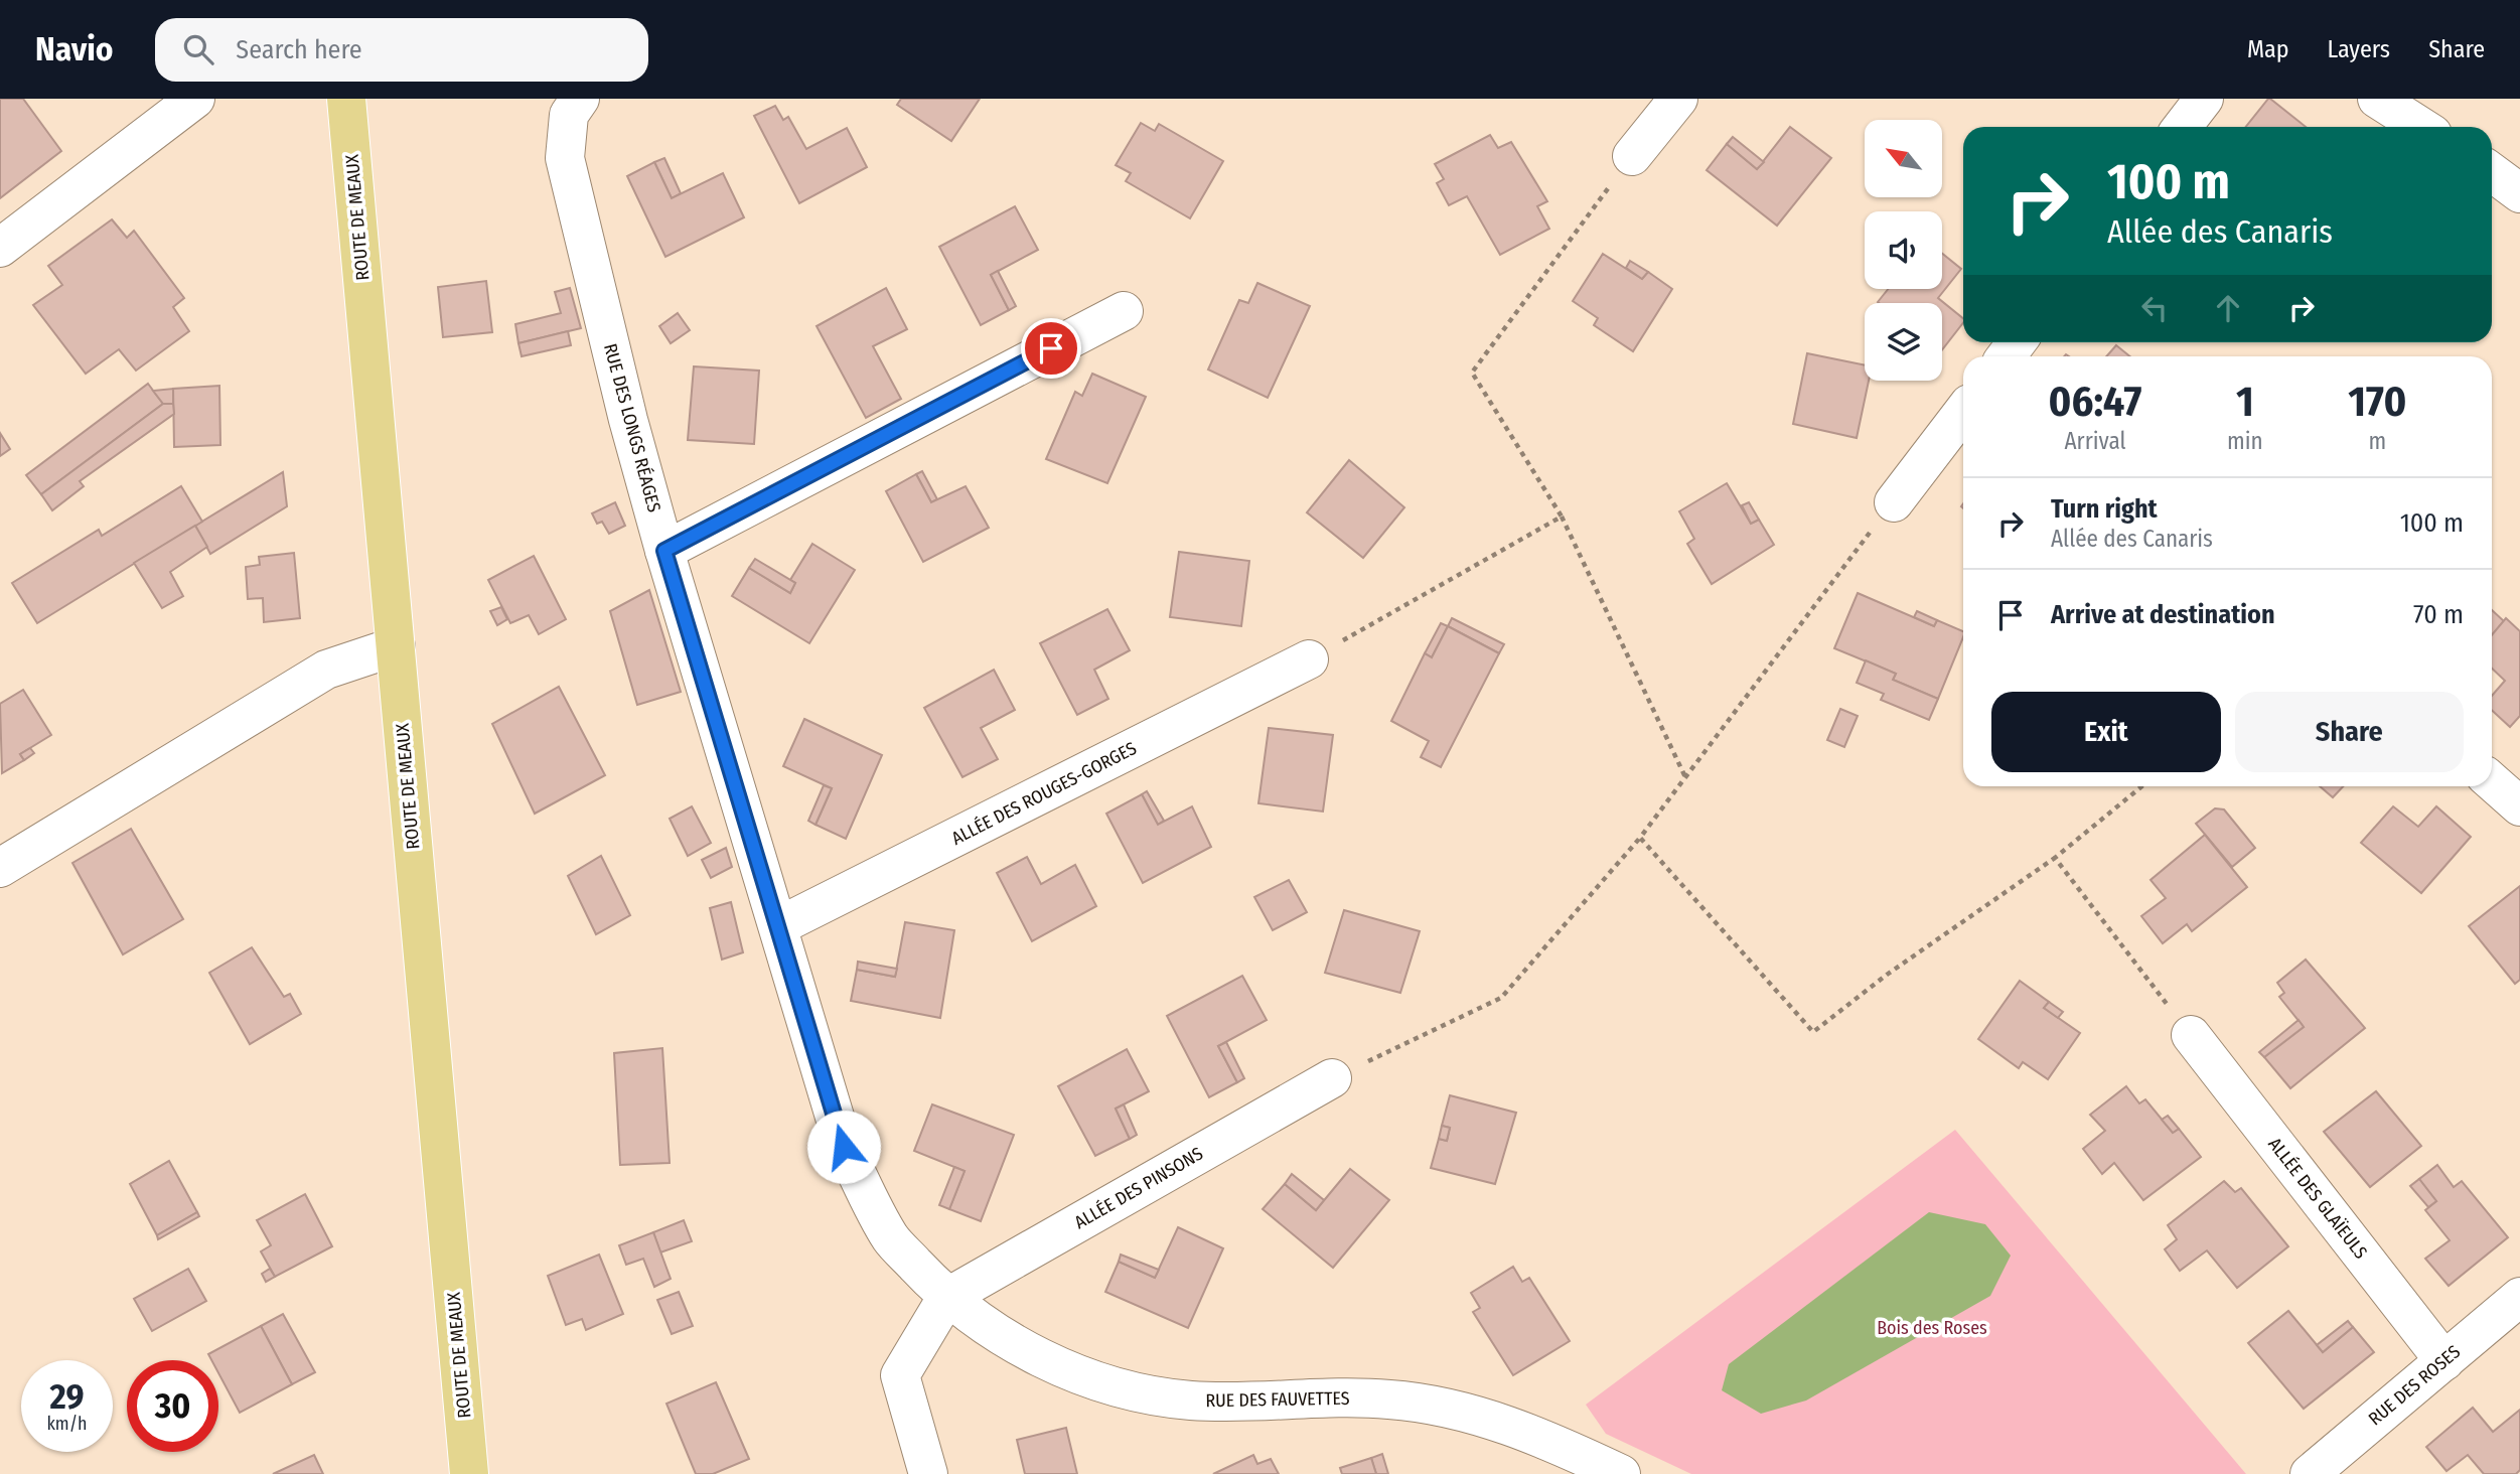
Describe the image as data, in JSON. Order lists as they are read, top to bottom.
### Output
{
  "streets": {
    "main road": ["ROUTE DE MEAUX"],
    "street": [
      "RUE DES LONGS RÉAGES",
      "ALLÉE DES ROUGES-GORGES",
      "ALLÉE DES PINSONS",
      "ALLÉE DES GLAÏEULS",
      "RUE DES ROSES",
      "RUE DES FAUVETTES"
    ]
  },
  "crossings": [
    ["RUE DES LONGS RÉAGES", "ALLÉE DES ROUGES-GORGES"],
    ["RUE DES LONGS RÉAGES", "ALLÉE DES PINSONS"],
    ["RUE DES LONGS RÉAGES", "RUE DES FAUVETTES"],
    ["ALLÉE DES PINSONS", "RUE DES FAUVETTES"],
    ["ALLÉE DES GLAÏEULS", "RUE DES ROSES"]
  ],
  "parks": ["Bois des Roses"],
  "north": "top left",
  "page": {
    "header": "Navio",
    "search": "Search here",
    "nav": ["Map", "Layers", "Share"],
    "turn": ["100 m", "Allée des Canaris"],
    "eta": [
      "06:47",
      "Arrival",
      "1",
      "min",
      "170",
      "m"
    ],
    "list": [
      {
        "name": "Turn right",
        "note": "Allée des Canaris",
        "value": "100 m"
      },
      {
        "name": "Arrive at destination",
        "value": "70 m"
      }
    ],
    "buttons": ["Exit", "Share"],
    "speed": "29 km/h",
    "limit": "30"
  }
}
